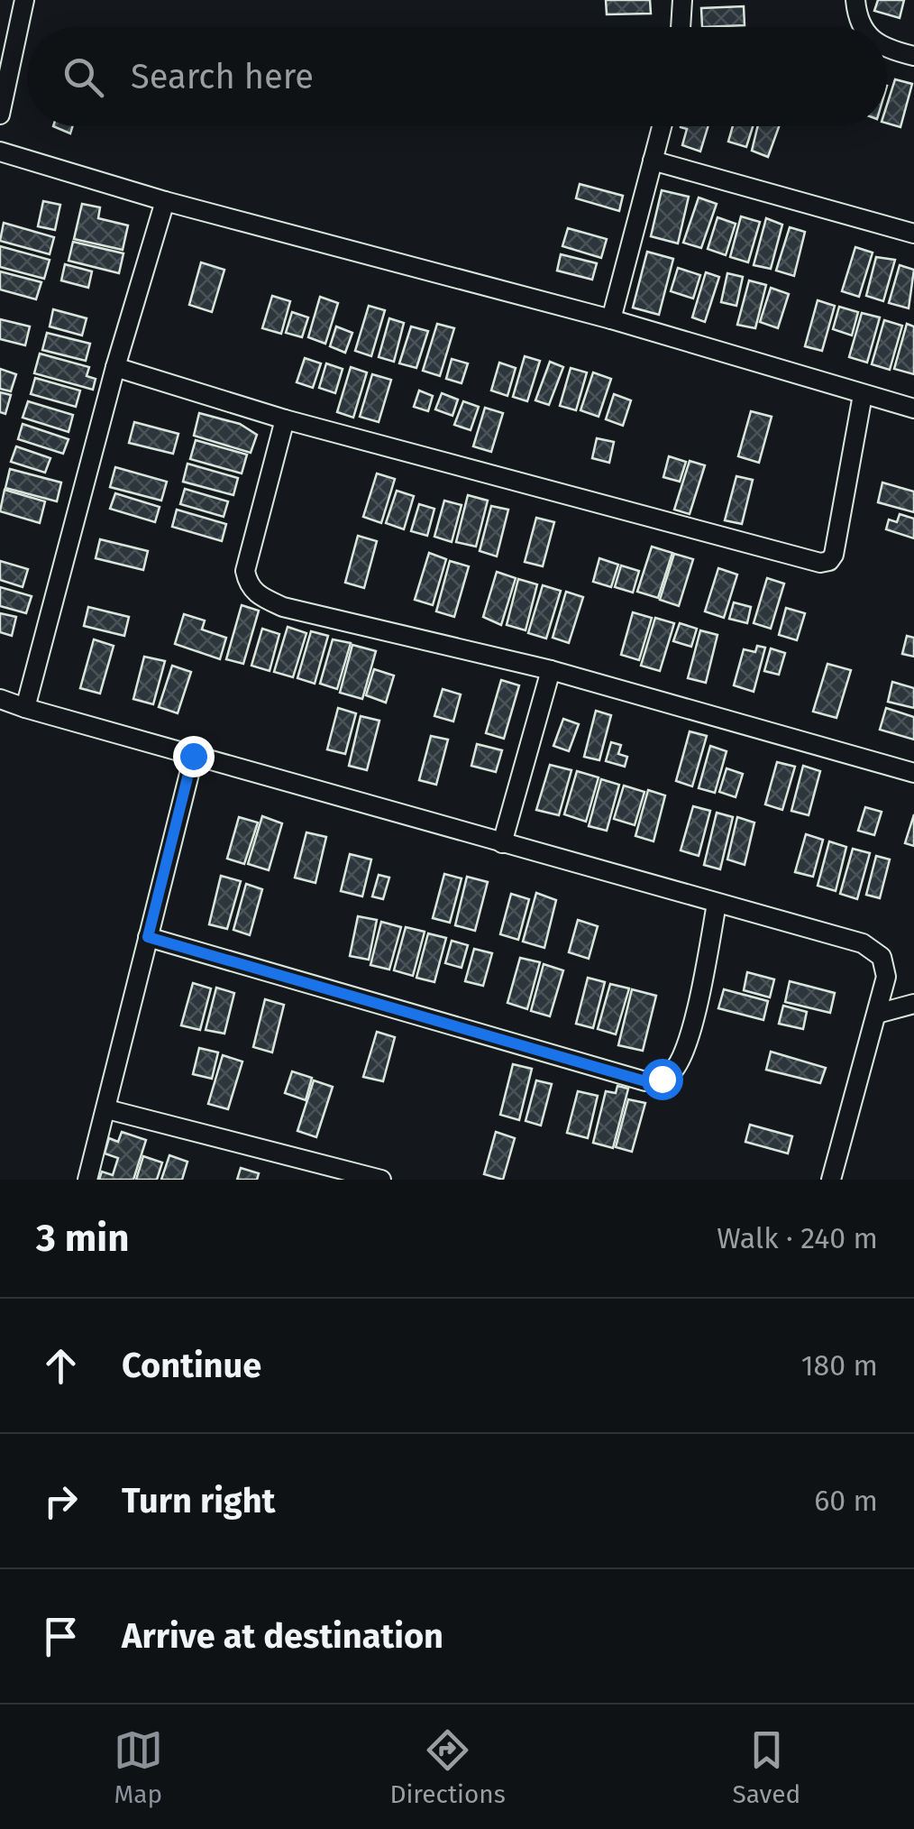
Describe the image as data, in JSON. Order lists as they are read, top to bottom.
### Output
{
  "page": {
    "search": "Search here",
    "heading": ["3 min", "Walk · 240 m"],
    "list": [
      ["Continue", "180 m"],
      ["Turn right", "60 m"],
      "Arrive at destination"
    ],
    "nav": ["Map", "Directions", "Saved"]
  }
}
